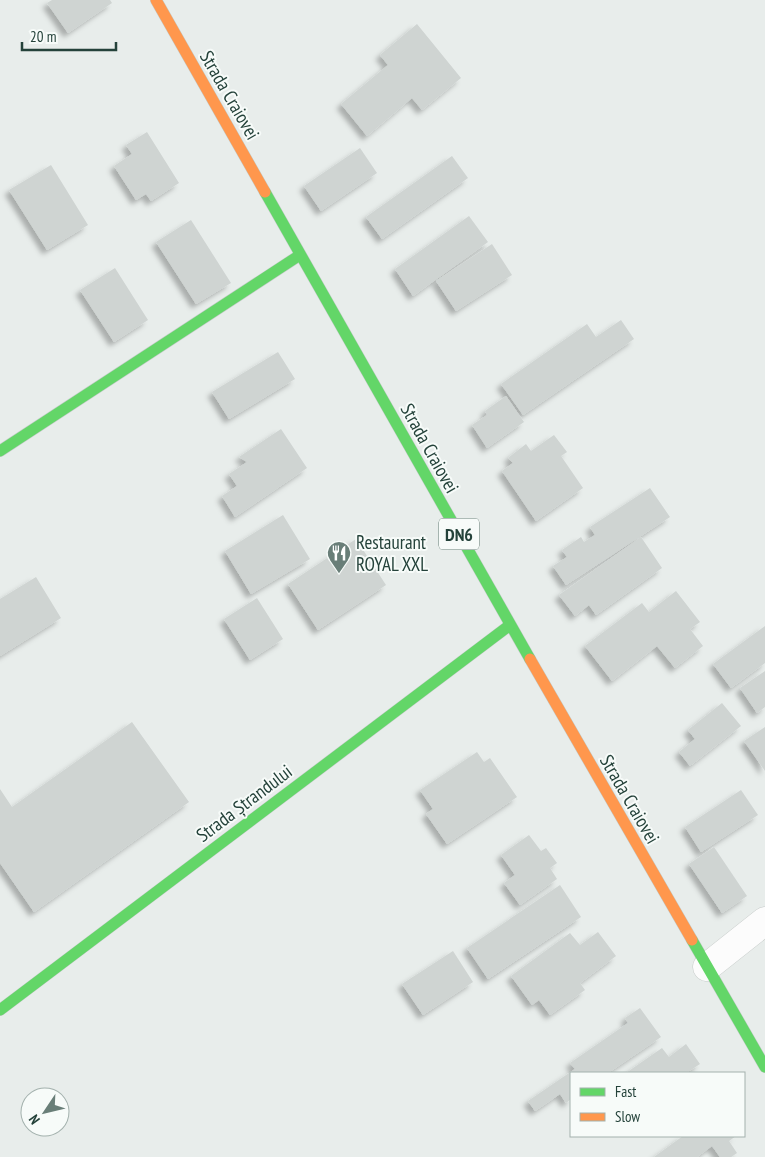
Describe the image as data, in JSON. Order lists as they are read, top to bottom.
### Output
{
  "streets": {
    "main road": ["Strada Craiovei", "DN6", "Strada Ștrandului"]
  },
  "crossings": [
    ["Strada Craiovei", "Strada Ștrandului"]
  ],
  "places": {
    "restaurant": ["Restaurant ROYAL XXL"]
  },
  "legend": ["Fast", "Slow"],
  "scale_bar": "20 m",
  "north": "bottom left"
}
